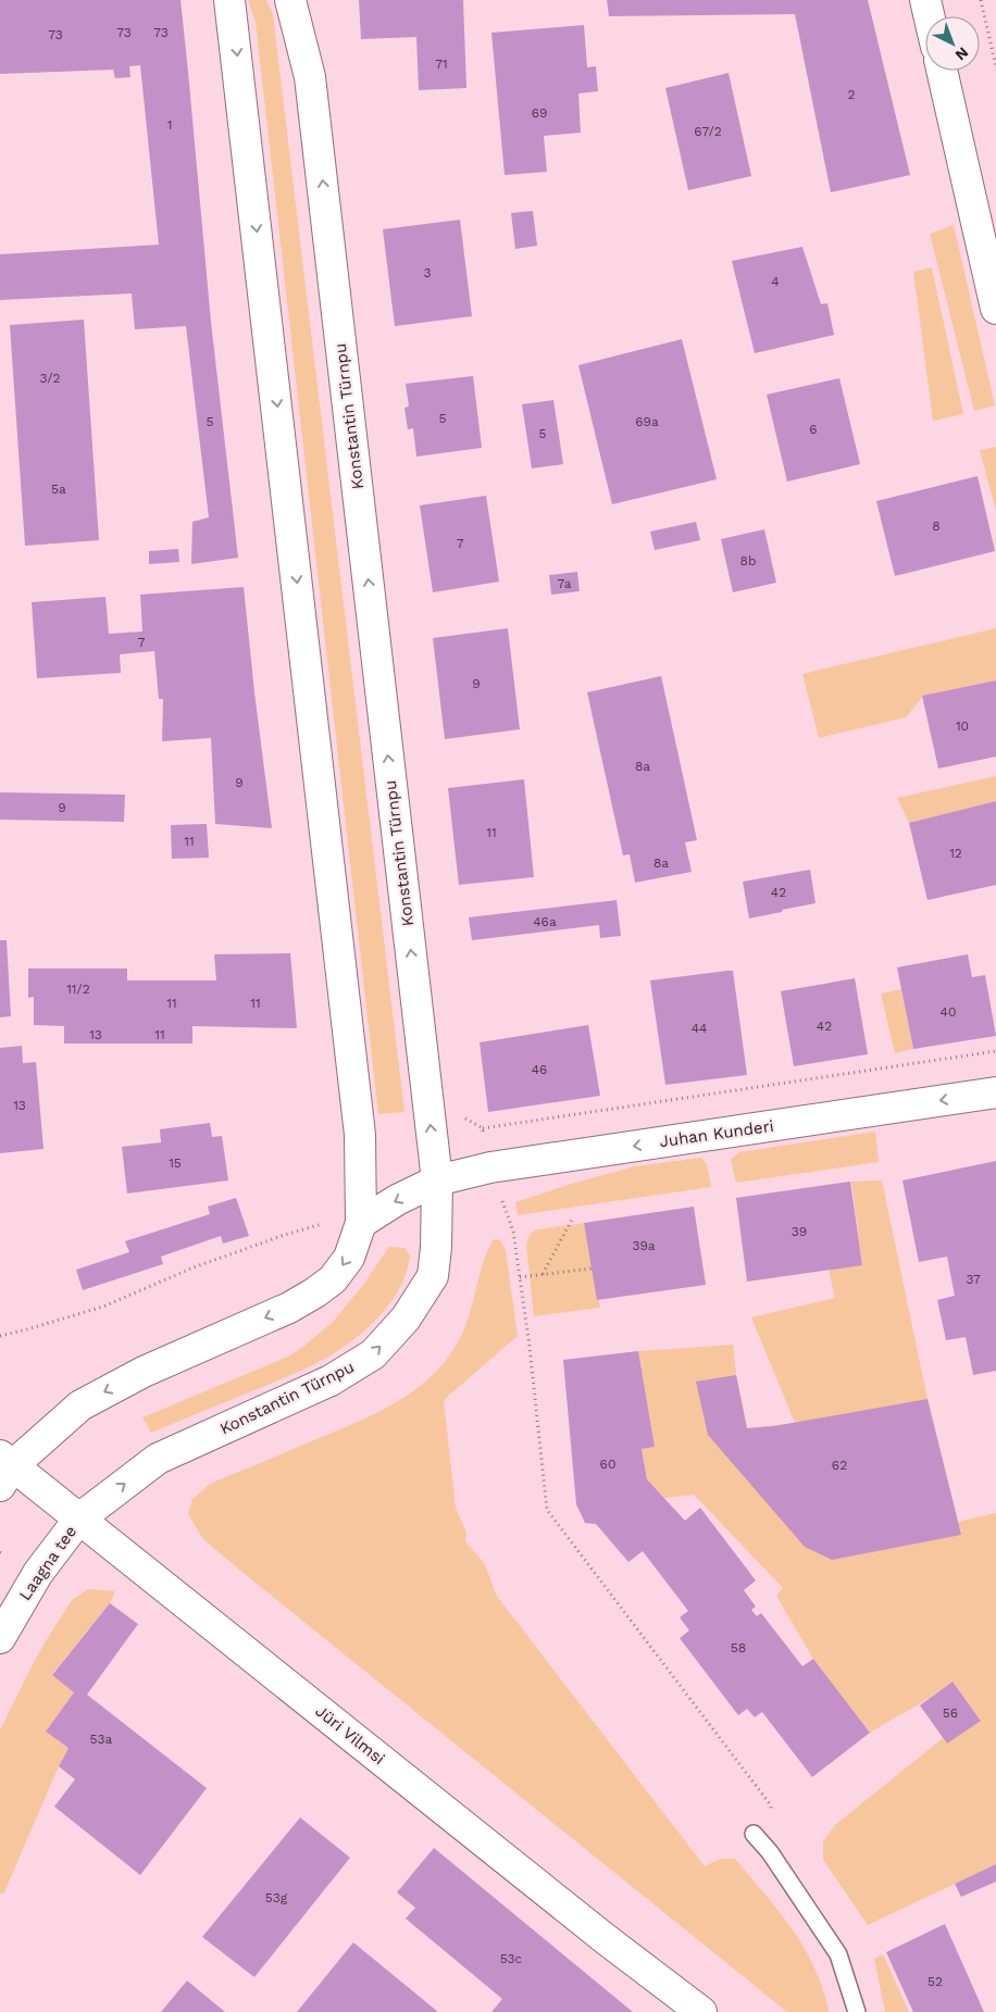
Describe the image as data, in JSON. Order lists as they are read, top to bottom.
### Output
{
  "streets": {
    "main road": [
      "Konstantin Türnpu",
      "Juhan Kunderi",
      "Laagna tee",
      "Jüri Vilmsi"
    ]
  },
  "crossings": [
    ["Konstantin Türnpu", "Juhan Kunderi"],
    ["Konstantin Türnpu", "Laagna tee"],
    ["Konstantin Türnpu", "Jüri Vilmsi"],
    ["Laagna tee", "Jüri Vilmsi"]
  ],
  "one_way": ["Juhan Kunderi"],
  "house_numbers": [
    "73",
    "73",
    "73",
    "71",
    "2",
    "69",
    "1",
    "67/2",
    "3",
    "4",
    "3/2",
    "5",
    "5",
    "69a",
    "6",
    "5",
    "5a",
    "8",
    "7",
    "8b",
    "7a",
    "7",
    "9",
    "10",
    "8a",
    "9",
    "9",
    "11",
    "11",
    "12",
    "8a",
    "42",
    "46a",
    "11/2",
    "11",
    "11",
    "40",
    "42",
    "44",
    "13",
    "11",
    "46",
    "13",
    "15",
    "39",
    "39a",
    "37",
    "60",
    "62",
    "58",
    "56",
    "53a",
    "53g",
    "53c",
    "52"
  ],
  "north": "bottom right"
}
